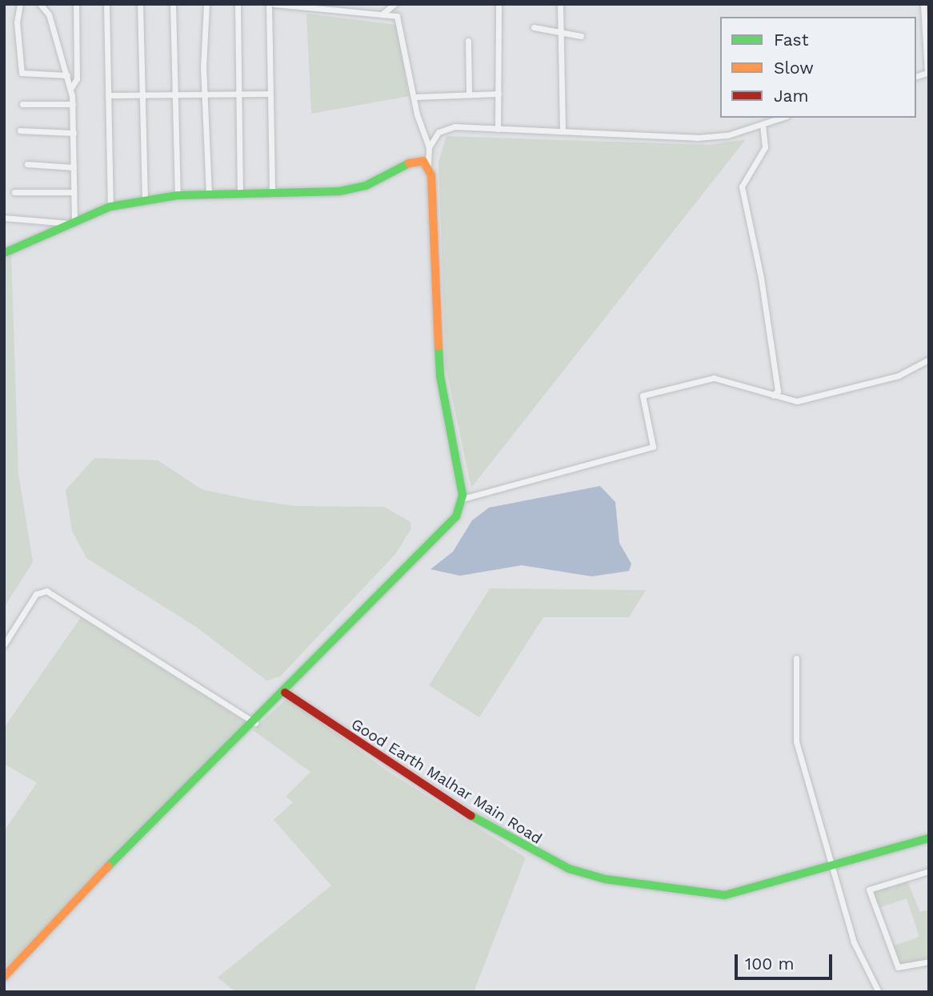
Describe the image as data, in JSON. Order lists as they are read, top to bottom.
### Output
{
  "streets": {
    "street": ["Good Earth Malhar Main Road"]
  },
  "legend": ["Fast", "Slow", "Jam"],
  "scale_bar": "100 m"
}
